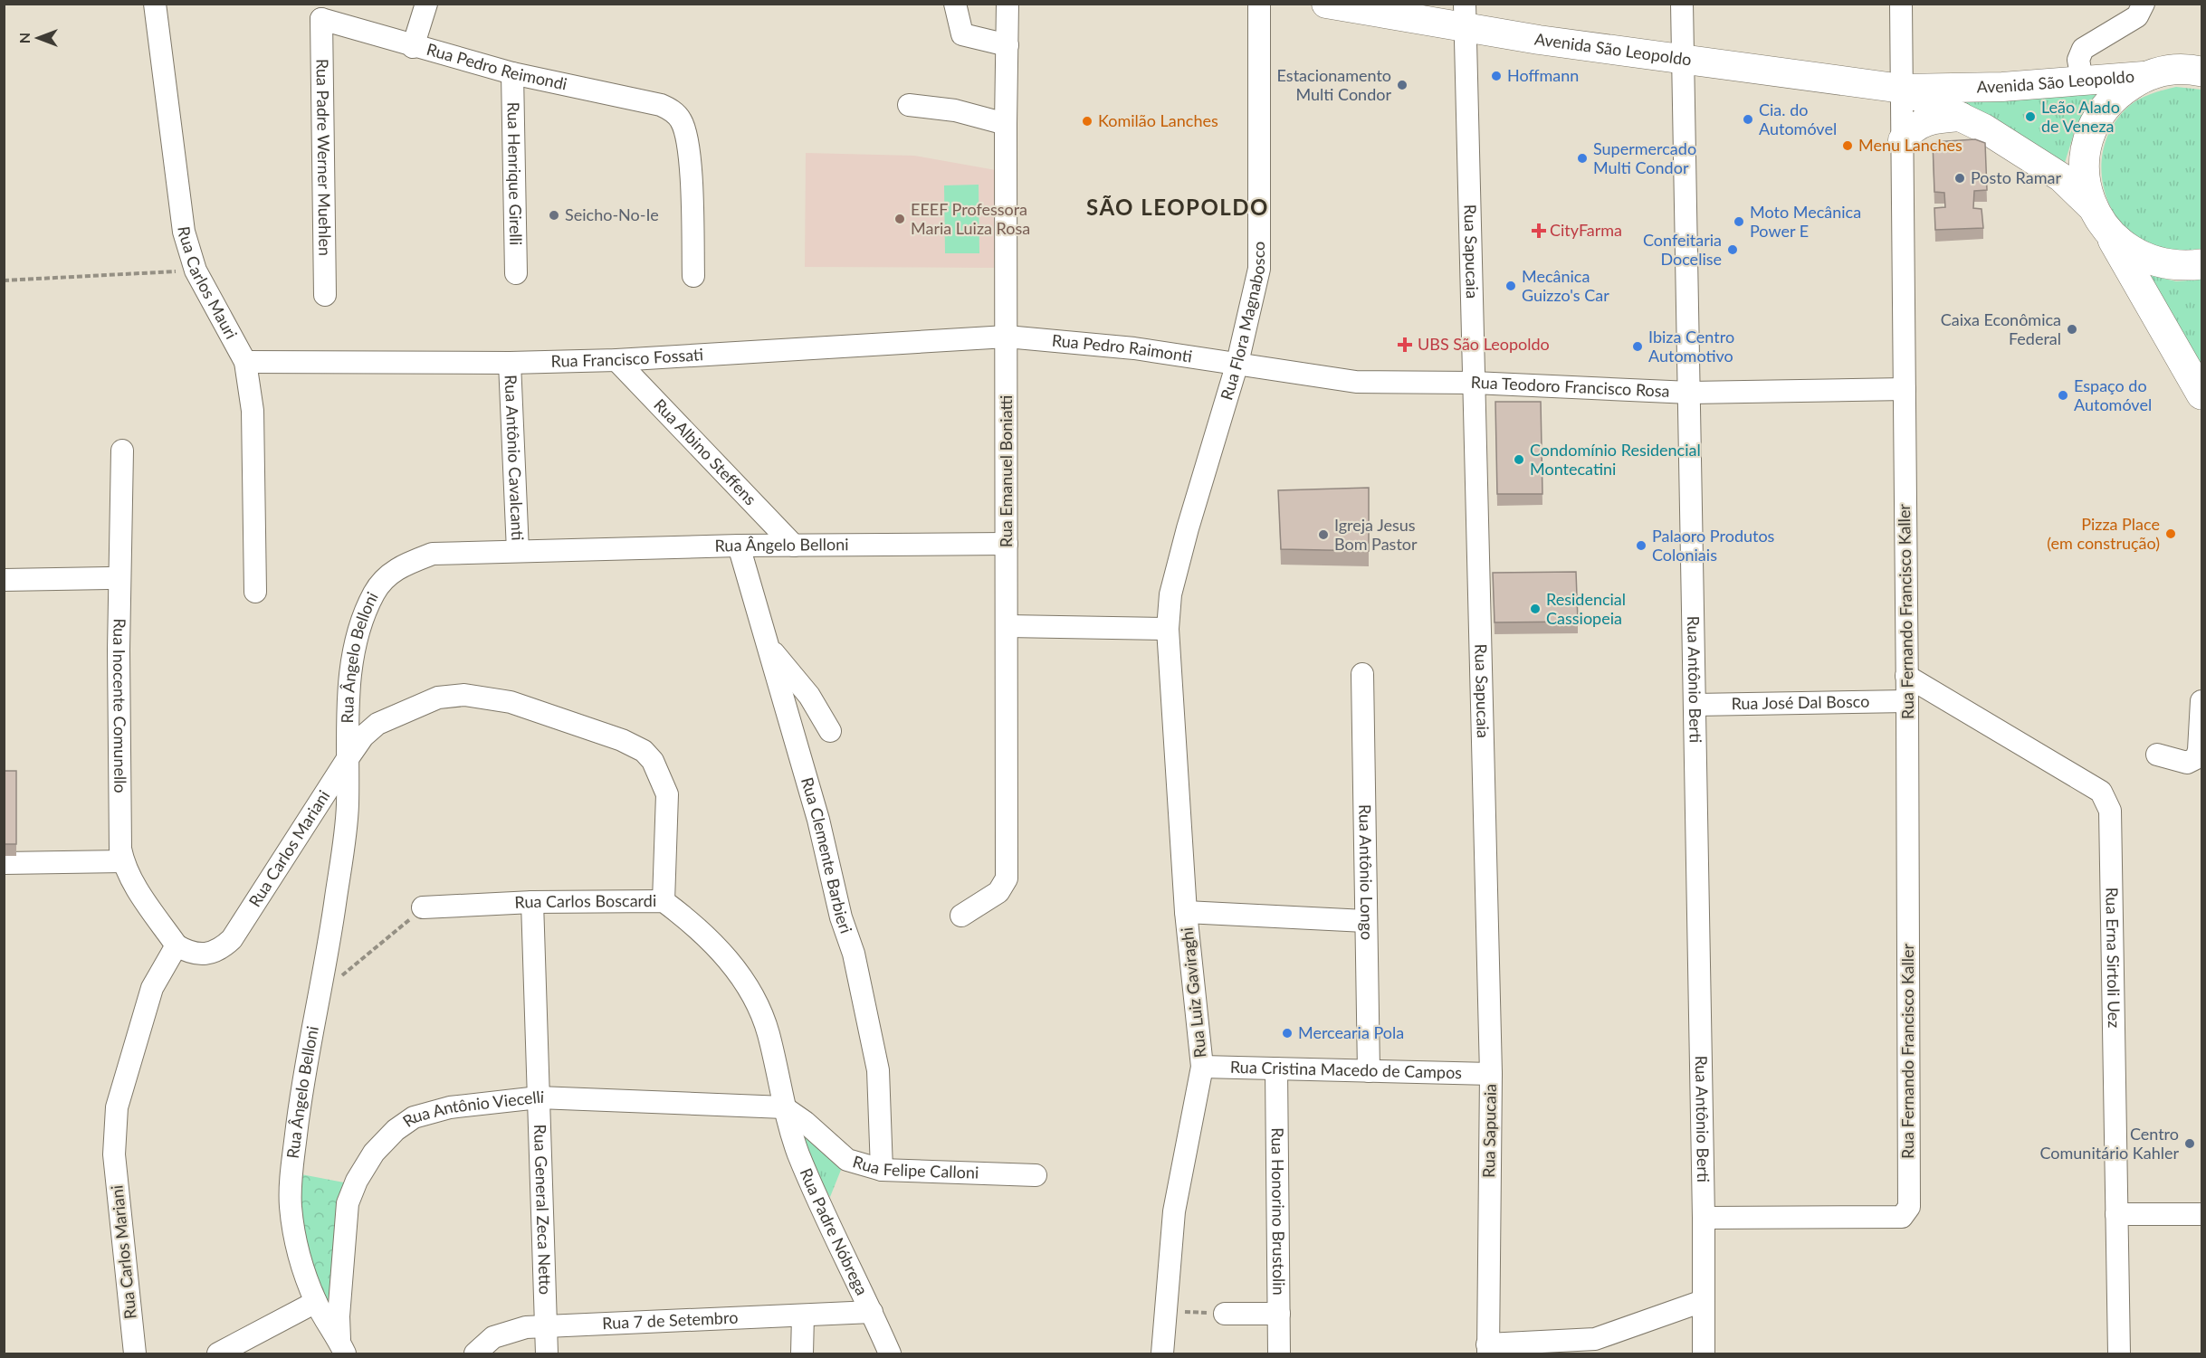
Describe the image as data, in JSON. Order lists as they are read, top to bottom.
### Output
{
  "streets": {
    "main road": ["Avenida São Leopoldo"],
    "street": [
      "Rua Pedro Reimondi",
      "Rua Padre Werner Muehlen",
      "Rua Henrique Girelli",
      "Rua Sapucaia",
      "Rua Carlos Mauri",
      "Rua Flora Magnabosco",
      "Rua Pedro Raimonti",
      "Rua Francisco Fossati",
      "Rua Teodoro Francisco Rosa",
      "Rua Albino Steffens",
      "Rua Antônio Cavalcanti",
      "Rua Emanuel Boniatti",
      "Rua Ângelo Belloni",
      "Rua Fernando Francisco Kaller",
      "Rua Antônio Berti",
      "Rua José Dal Bosco",
      "Rua Inocente Comunello",
      "Rua Carlos Mariani",
      "Rua Clemente Barbieri",
      "Rua Antônio Longo",
      "Rua Carlos Boscardi",
      "Rua Erna Sirtoli Uez",
      "Rua Luiz Gaviraghi",
      "Rua Cristina Macedo de Campos",
      "Rua Antônio Viecelli",
      "Rua Felipe Calloni",
      "Rua General Zeca Netto",
      "Rua Honorino Brustolin",
      "Rua Padre Nóbrega",
      "Rua 7 de Setembro"
    ]
  },
  "crossings": [
    ["Avenida São Leopoldo", "Rua Sapucaia"],
    ["Avenida São Leopoldo", "Rua Fernando Francisco Kaller"],
    ["Avenida São Leopoldo", "Rua Antônio Berti"],
    ["Rua Pedro Reimondi", "Rua Padre Werner Muehlen"],
    ["Rua Pedro Reimondi", "Rua Henrique Girelli"],
    ["Rua Sapucaia", "Rua Teodoro Francisco Rosa"],
    ["Rua Sapucaia", "Rua Cristina Macedo de Campos"],
    ["Rua Carlos Mauri", "Rua Francisco Fossati"],
    ["Rua Flora Magnabosco", "Rua Pedro Raimonti"],
    ["Rua Flora Magnabosco", "Rua Teodoro Francisco Rosa"],
    ["Rua Flora Magnabosco", "Rua Luiz Gaviraghi"],
    ["Rua Pedro Raimonti", "Rua Francisco Fossati"],
    ["Rua Pedro Raimonti", "Rua Teodoro Francisco Rosa"],
    ["Rua Pedro Raimonti", "Rua Emanuel Boniatti"],
    ["Rua Francisco Fossati", "Rua Albino Steffens"],
    ["Rua Francisco Fossati", "Rua Antônio Cavalcanti"],
    ["Rua Francisco Fossati", "Rua Emanuel Boniatti"],
    ["Rua Teodoro Francisco Rosa", "Rua Fernando Francisco Kaller"],
    ["Rua Teodoro Francisco Rosa", "Rua Antônio Berti"],
    ["Rua Albino Steffens", "Rua Ângelo Belloni"],
    ["Rua Antônio Cavalcanti", "Rua Ângelo Belloni"],
    ["Rua Emanuel Boniatti", "Rua Ângelo Belloni"],
    ["Rua Ângelo Belloni", "Rua Carlos Mariani"],
    ["Rua Ângelo Belloni", "Rua Clemente Barbieri"],
    ["Rua Ângelo Belloni", "Rua Antônio Viecelli"],
    ["Rua Fernando Francisco Kaller", "Rua Antônio Berti"],
    ["Rua Fernando Francisco Kaller", "Rua José Dal Bosco"],
    ["Rua Fernando Francisco Kaller", "Rua Erna Sirtoli Uez"],
    ["Rua Antônio Berti", "Rua José Dal Bosco"],
    ["Rua Inocente Comunello", "Rua Carlos Mariani"],
    ["Rua Carlos Mariani", "Rua Carlos Boscardi"],
    ["Rua Clemente Barbieri", "Rua Felipe Calloni"],
    ["Rua Antônio Longo", "Rua Cristina Macedo de Campos"],
    ["Rua Carlos Boscardi", "Rua Antônio Viecelli"],
    ["Rua Carlos Boscardi", "Rua Felipe Calloni"],
    ["Rua Carlos Boscardi", "Rua General Zeca Netto"],
    ["Rua Carlos Boscardi", "Rua Padre Nóbrega"],
    ["Rua Luiz Gaviraghi", "Rua Cristina Macedo de Campos"],
    ["Rua Cristina Macedo de Campos", "Rua Honorino Brustolin"],
    ["Rua Antônio Viecelli", "Rua Felipe Calloni"],
    ["Rua Antônio Viecelli", "Rua General Zeca Netto"],
    ["Rua Antônio Viecelli", "Rua Padre Nóbrega"],
    ["Rua Felipe Calloni", "Rua Padre Nóbrega"],
    ["Rua General Zeca Netto", "Rua 7 de Setembro"],
    ["Rua Padre Nóbrega", "Rua 7 de Setembro"]
  ],
  "districts": ["SÃO LEOPOLDO"],
  "places": {
    "other": [
      "Hoffmann",
      "Estacionamento Multi Condor",
      "Leão Alado de Veneza",
      "Cia. do Automóvel",
      "Komilão Lanches",
      "Menu Lanches",
      "Supermercado Multi Condor",
      "Posto Ramar",
      "Seicho-No-Ie",
      "EEEF Professora Maria Luiza Rosa",
      "Moto Mecânica Power E",
      "Confeitaria Docelise",
      "Mecânica Guizzo's Car",
      "Caixa Econômica Federal",
      "Ibiza Centro Automotivo",
      "Espaço do Automóvel",
      "Condomínio Residencial Montecatini",
      "Pizza Place (em construção)",
      "Igreja Jesus Bom Pastor",
      "Palaoro Produtos Coloniais",
      "Residencial Cassiopeia",
      "Mercearia Pola",
      "Centro Comunitário Kahler"
    ],
    "health": ["CityFarma", "UBS São Leopoldo"]
  },
  "north": "left"
}
